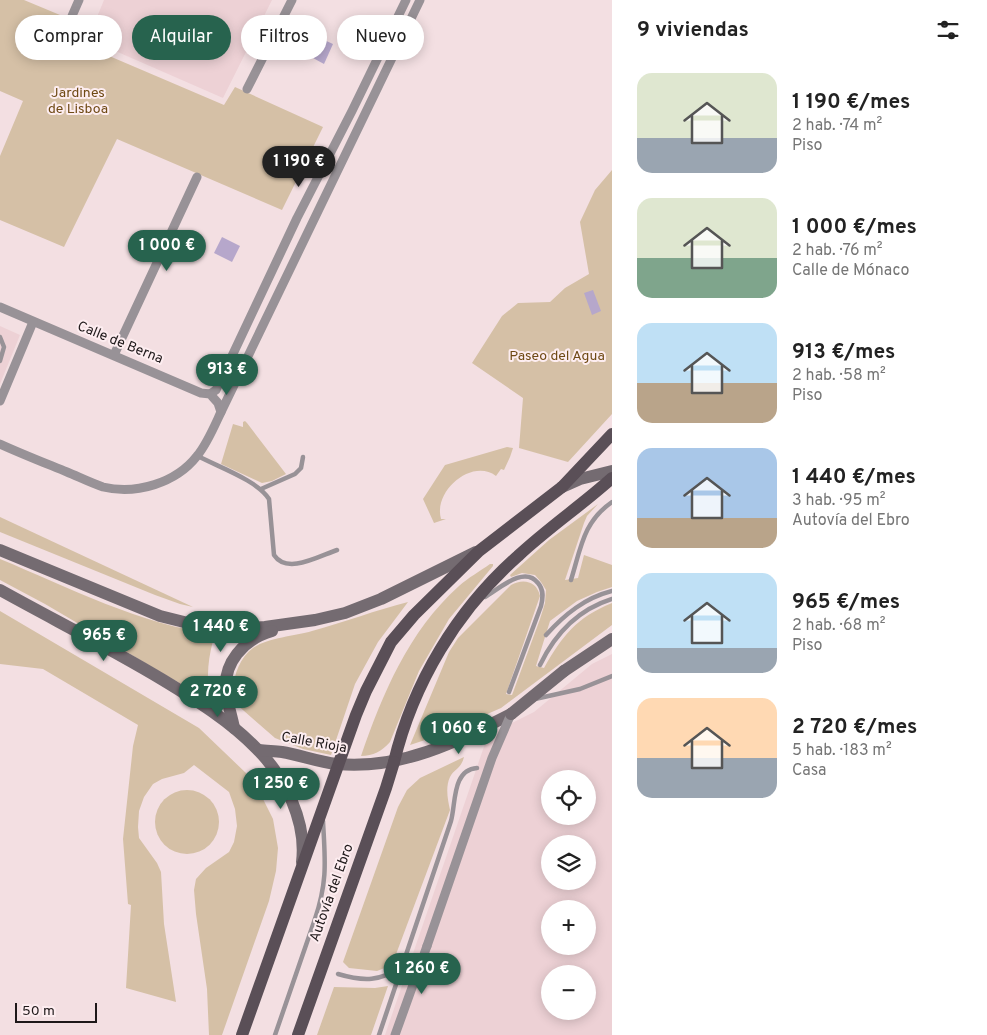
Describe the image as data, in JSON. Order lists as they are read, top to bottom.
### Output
{
  "streets": {
    "main road": ["Calle Rioja", "Autovía del Ebro"],
    "street": ["Calle de Berna"]
  },
  "crossings": [
    ["Calle Rioja", "Autovía del Ebro"]
  ],
  "parks": ["Jardines de Lisboa", "Paseo del Agua"],
  "scale_bar": "50 m",
  "page": {
    "heading": "9 viviendas",
    "chip": [
      "Comprar",
      "Alquilar",
      "Filtros",
      "Nuevo"
    ],
    "list": [
      {
        "name": "1 190 €/mes",
        "note": "2 hab. · 74 m² · Piso"
      },
      {
        "name": "1 000 €/mes",
        "note": "2 hab. · 76 m² · Calle de Mónaco"
      },
      {
        "name": "913 €/mes",
        "note": "2 hab. · 58 m² · Piso"
      },
      {
        "name": "1 440 €/mes",
        "note": "3 hab. · 95 m² · Autovía del Ebro"
      },
      {
        "name": "965 €/mes",
        "note": "2 hab. · 68 m² · Piso"
      },
      {
        "name": "2 720 €/mes",
        "note": "5 hab. · 183 m² · Casa"
      }
    ],
    "price": [
      "1 190 €",
      "1 000 €",
      "913 €",
      "1 440 €",
      "965 €",
      "2 720 €",
      "1 060 €",
      "1 250 €",
      "1 260 €"
    ],
    "map_buttons": ["+", "−"],
    "scale": "50 m"
  }
}
